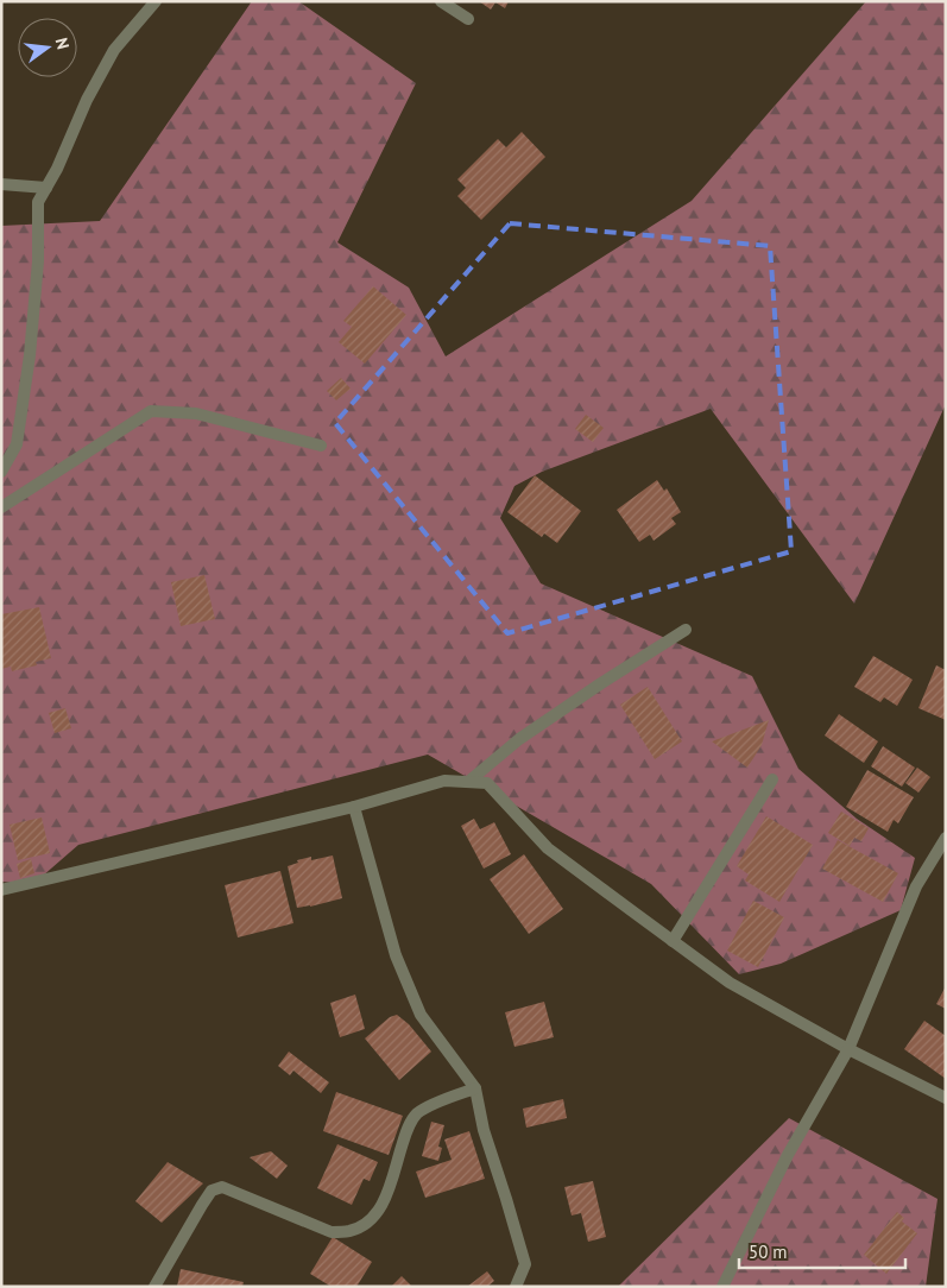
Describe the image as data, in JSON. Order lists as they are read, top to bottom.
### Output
{
  "scale_bar": "50 m",
  "north": "right"
}
